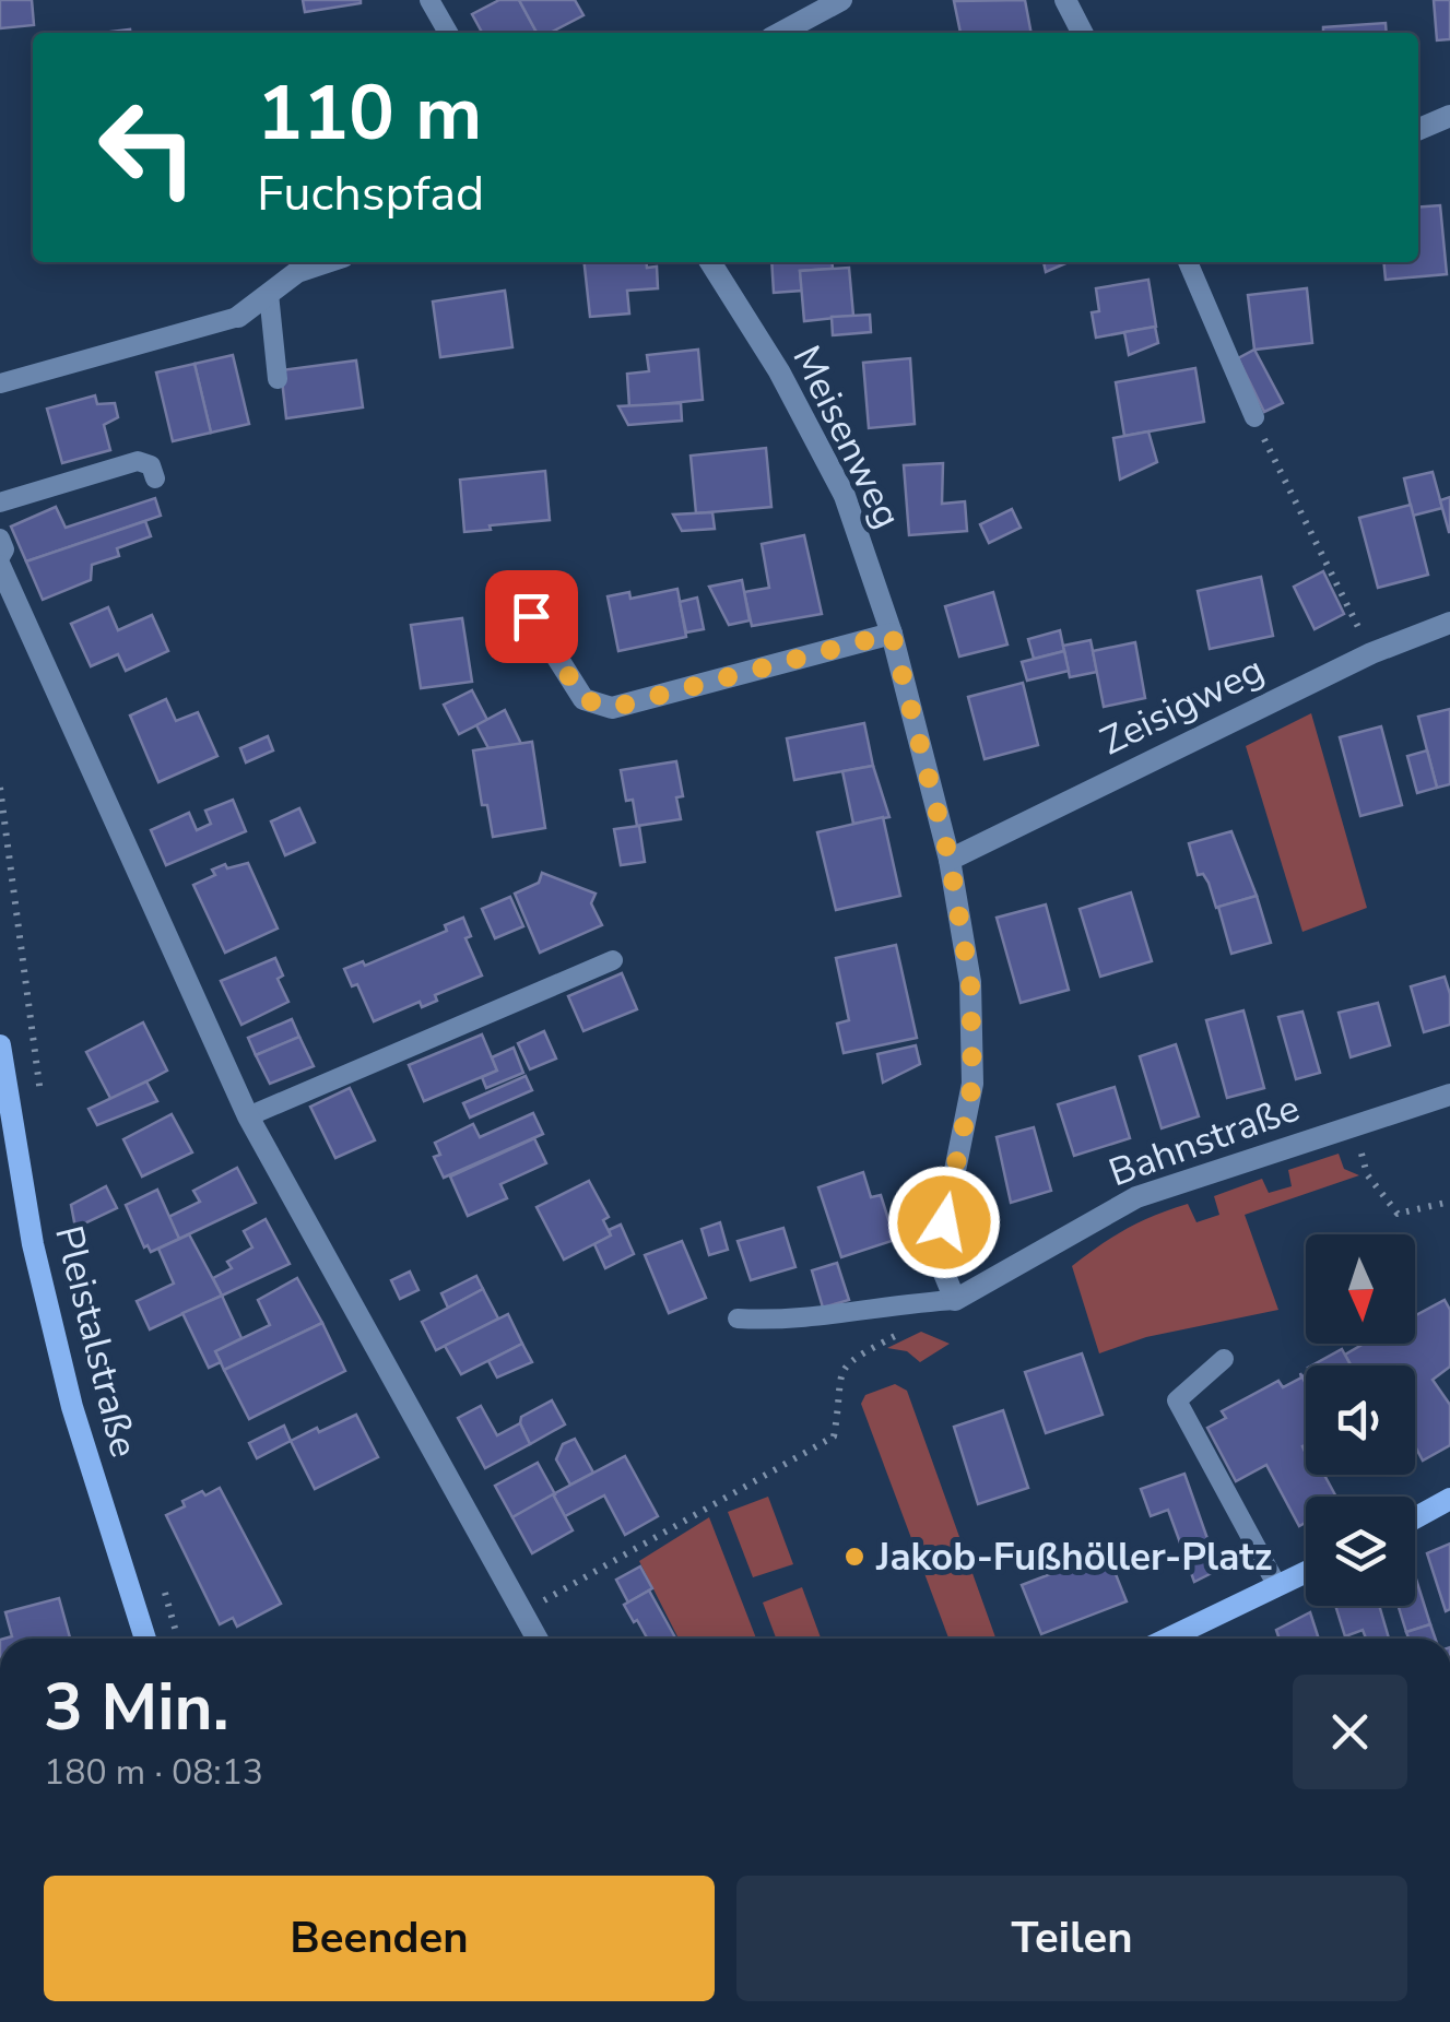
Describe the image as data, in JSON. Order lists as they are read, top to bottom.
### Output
{
  "streets": {
    "main road": ["Pleistalstraße"],
    "street": ["Meisenweg", "Zeisigweg", "Bahnstraße"]
  },
  "crossings": [
    ["Meisenweg", "Zeisigweg"],
    ["Meisenweg", "Bahnstraße"]
  ],
  "places": ["Jakob-Fußhöller-Platz"],
  "north": "bottom",
  "page": {
    "turn": ["110 m", "Fuchspfad"],
    "heading": ["3 Min.", "180 m · 08:13"],
    "buttons": ["Beenden", "Teilen"]
  }
}
